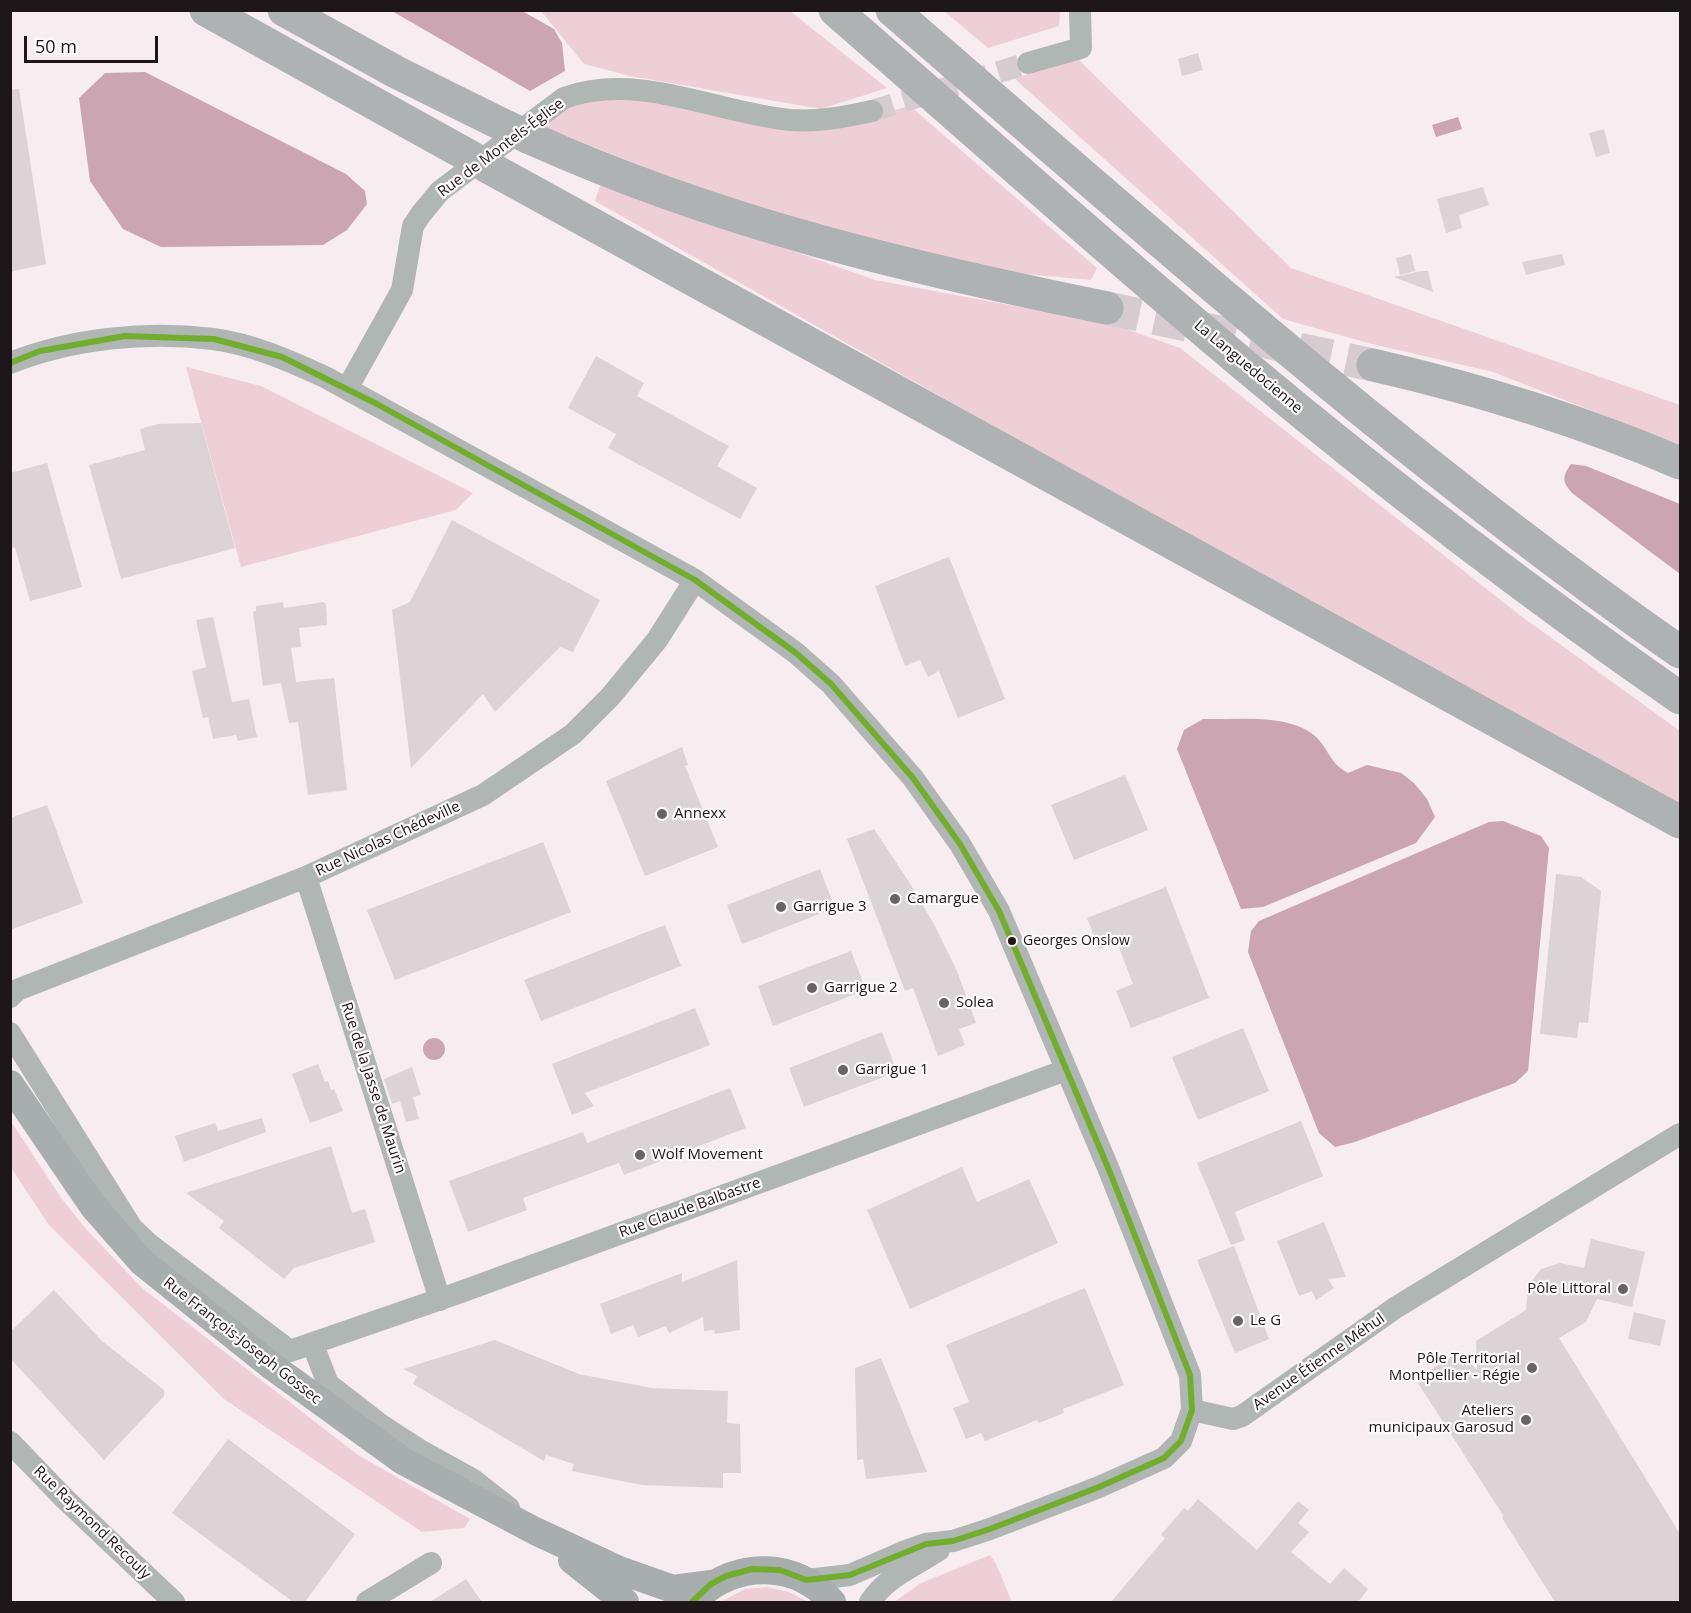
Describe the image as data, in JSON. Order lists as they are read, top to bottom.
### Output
{
  "streets": {
    "highway": ["La Languedocienne"],
    "main road": ["Rue François-Joseph Gossec"],
    "street": [
      "Rue de Montels-Église",
      "Rue Nicolas Chédeville",
      "Rue de la Jasse de Maurin",
      "Rue Claude Balbastre",
      "Avenue Étienne Méhul",
      "Rue Raymond Recouly"
    ]
  },
  "crossings": [
    ["Rue Nicolas Chédeville", "Rue de la Jasse de Maurin"],
    ["Rue de la Jasse de Maurin", "Rue Claude Balbastre"],
    ["Rue Claude Balbastre", "Rue François-Joseph Gossec"]
  ],
  "places": [
    "Annexx",
    "Camargue",
    "Garrigue 3",
    "Georges Onslow",
    "Garrigue 2",
    "Solea",
    "Garrigue 1",
    "Wolf Movement",
    "Pôle Littoral",
    "Le G",
    "Pôle Territorial Montpellier - Régie",
    "Ateliers municipaux Garosud"
  ],
  "scale_bar": "50 m"
}
